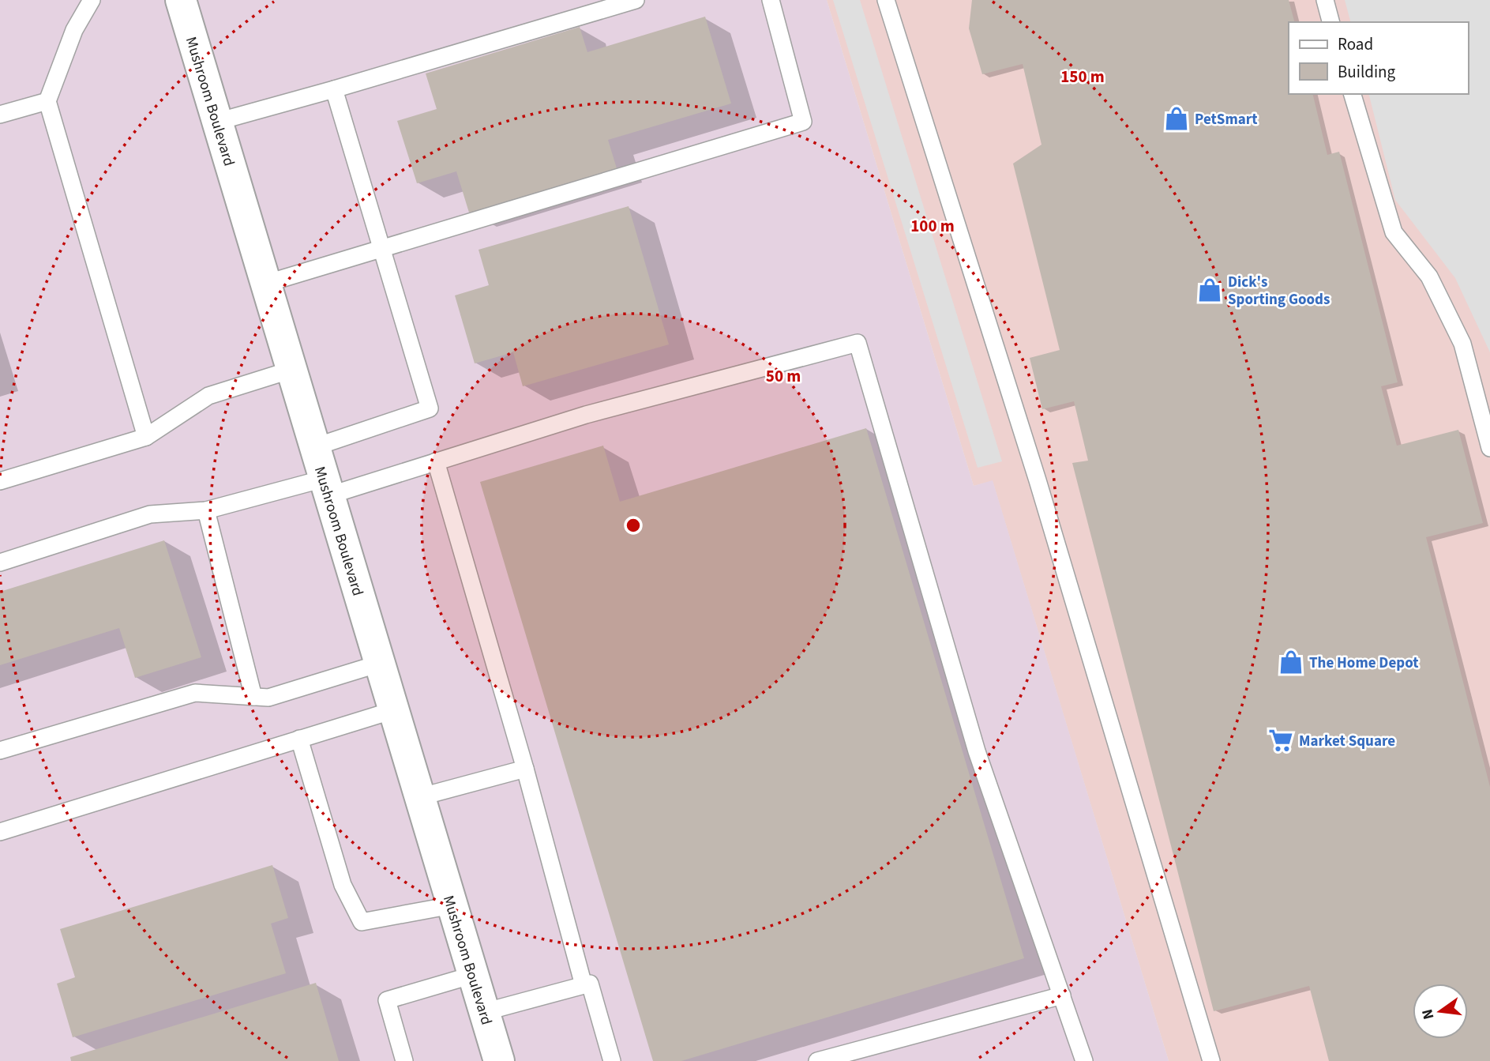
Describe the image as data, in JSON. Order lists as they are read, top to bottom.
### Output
{
  "streets": {
    "street": ["Mushroom Boulevard"]
  },
  "places": {
    "shop": ["PetSmart", "Dick's Sporting Goods", "The Home Depot"],
    "supermarket": ["Market Square"]
  },
  "legend": ["Road", "Building"],
  "north": "left",
  "rings": ["150 m", "100 m", "50 m"]
}
